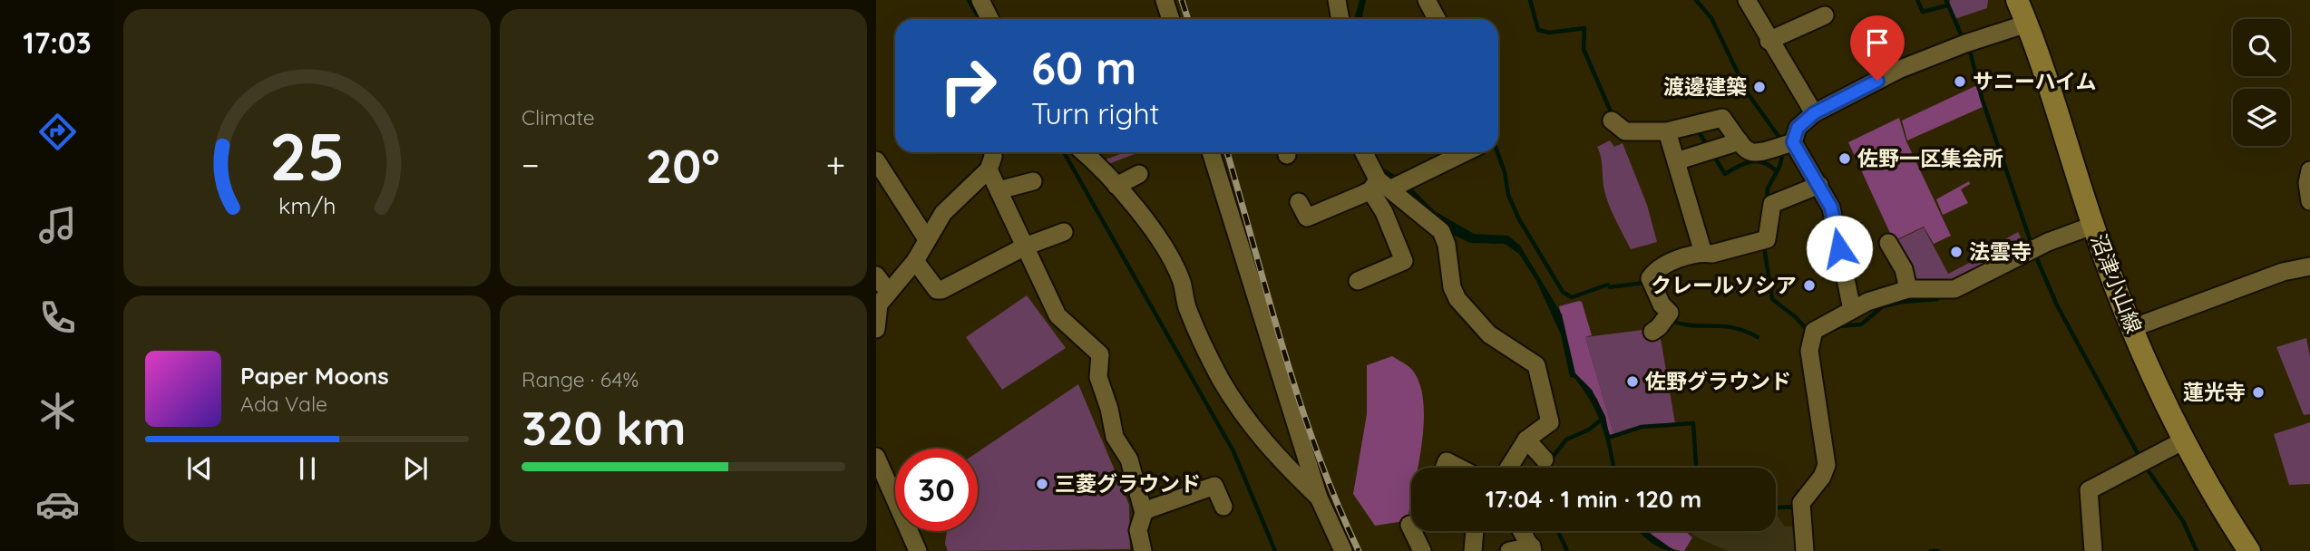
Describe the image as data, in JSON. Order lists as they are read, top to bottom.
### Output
{
  "streets": {
    "main road": ["沼津小山線"]
  },
  "places": [
    "サニーハイム",
    "渡邊建築",
    "佐野一区集会所",
    "法雲寺",
    "クレールソシア",
    "佐野グラウンド",
    "蓮光寺",
    "三菱グラウンド"
  ],
  "page": {
    "tabs": "17:03",
    "tile": [
      "Climate",
      ["Range · 64%", "320 km"]
    ],
    "turn": ["60 m", "Turn right"],
    "heat": ["−", "20°", "+"],
    "song": ["Paper Moons", "Ada Vale"],
    "limit": "30",
    "trip": "17:04 · 1 min · 120 m",
    "gauge": ["25", "km/h"]
  }
}
